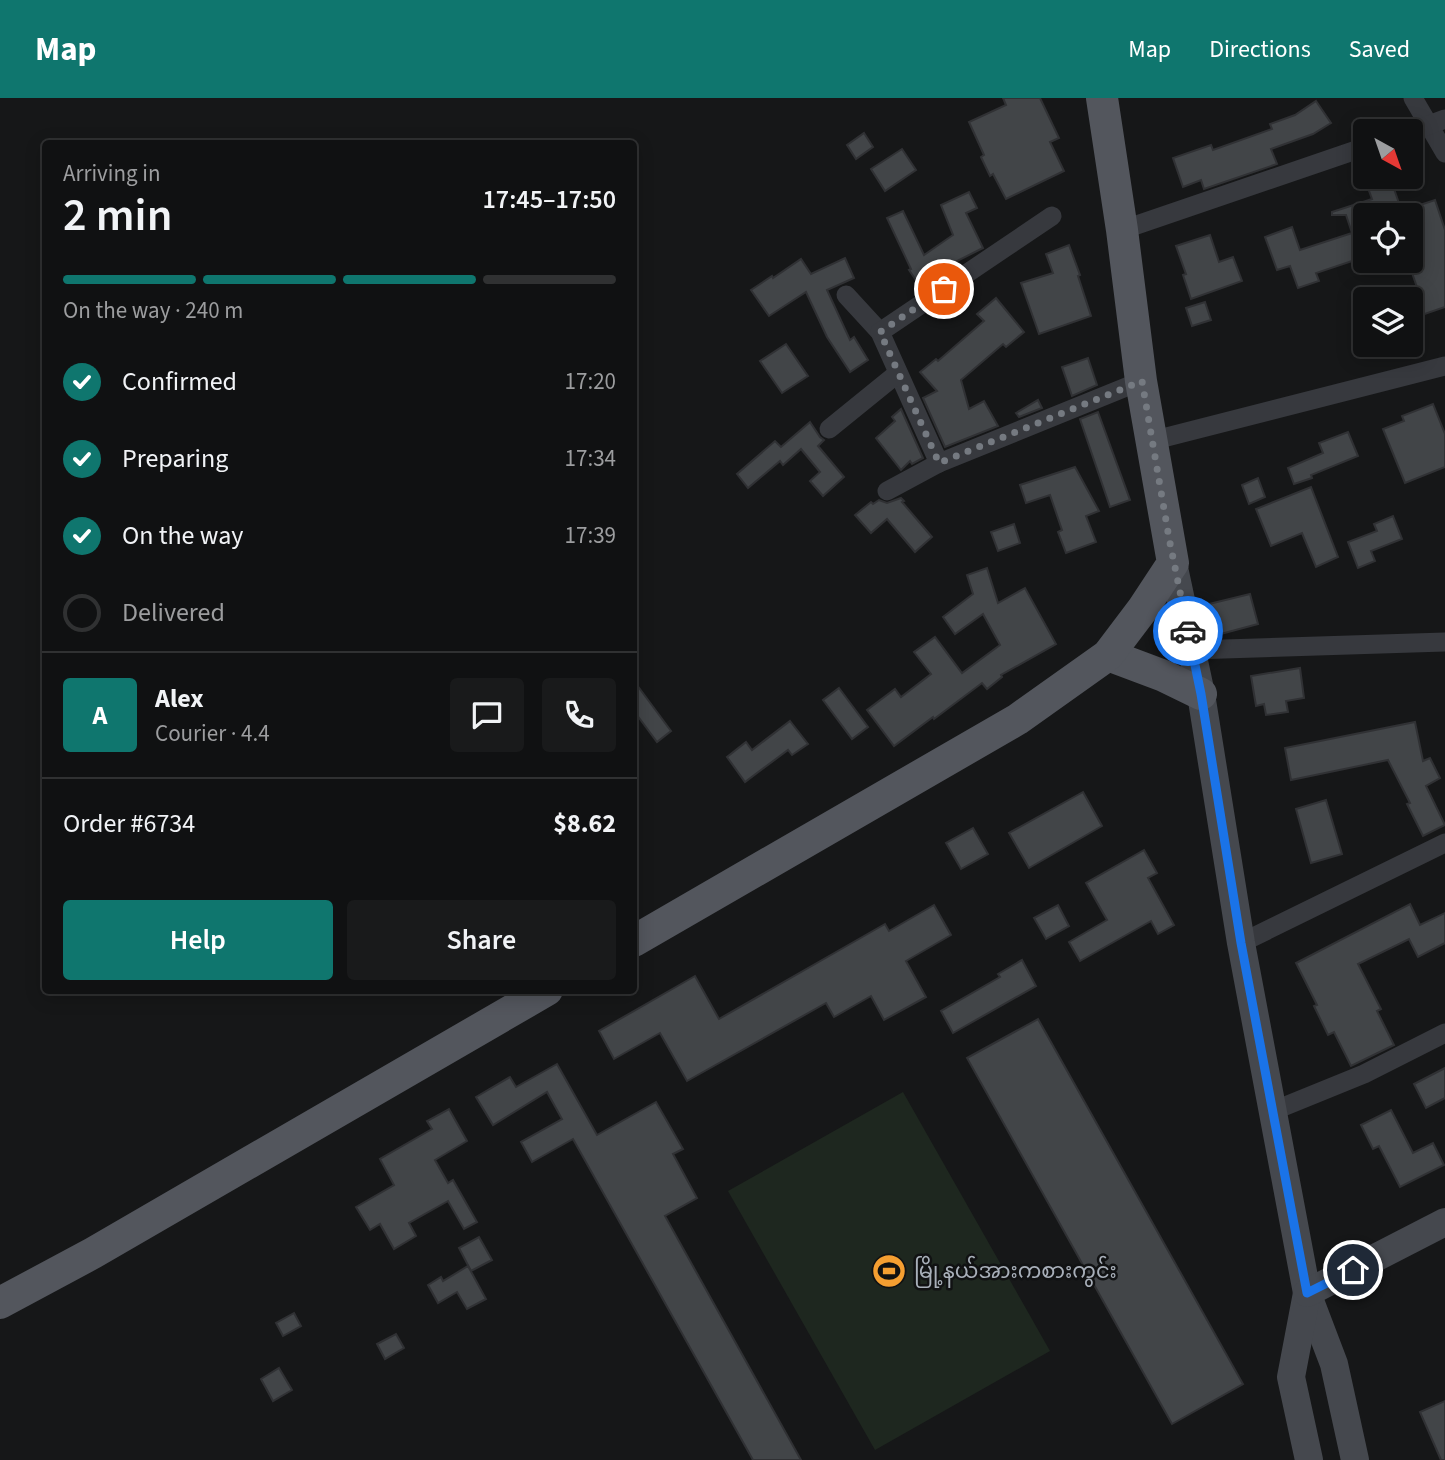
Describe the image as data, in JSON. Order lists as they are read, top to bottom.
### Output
{
  "places": {
    "sports": ["မြို့နယ်အားကစားကွင်း"]
  },
  "north": "bottom right",
  "page": {
    "header": "Map",
    "nav": ["Map", "Directions", "Saved"],
    "heading": ["2 min", "Arriving in", "17:45–17:50"],
    "panel": [
      "Alex",
      "Courier · 4.4",
      "Order #6734",
      "$8.62"
    ],
    "bar": "On the way · 240 m",
    "list": [
      ["Confirmed", "17:20"],
      ["Preparing", "17:34"],
      ["On the way", "17:39"],
      "Delivered"
    ],
    "round": "A",
    "buttons": ["Help", "Share"]
  }
}
